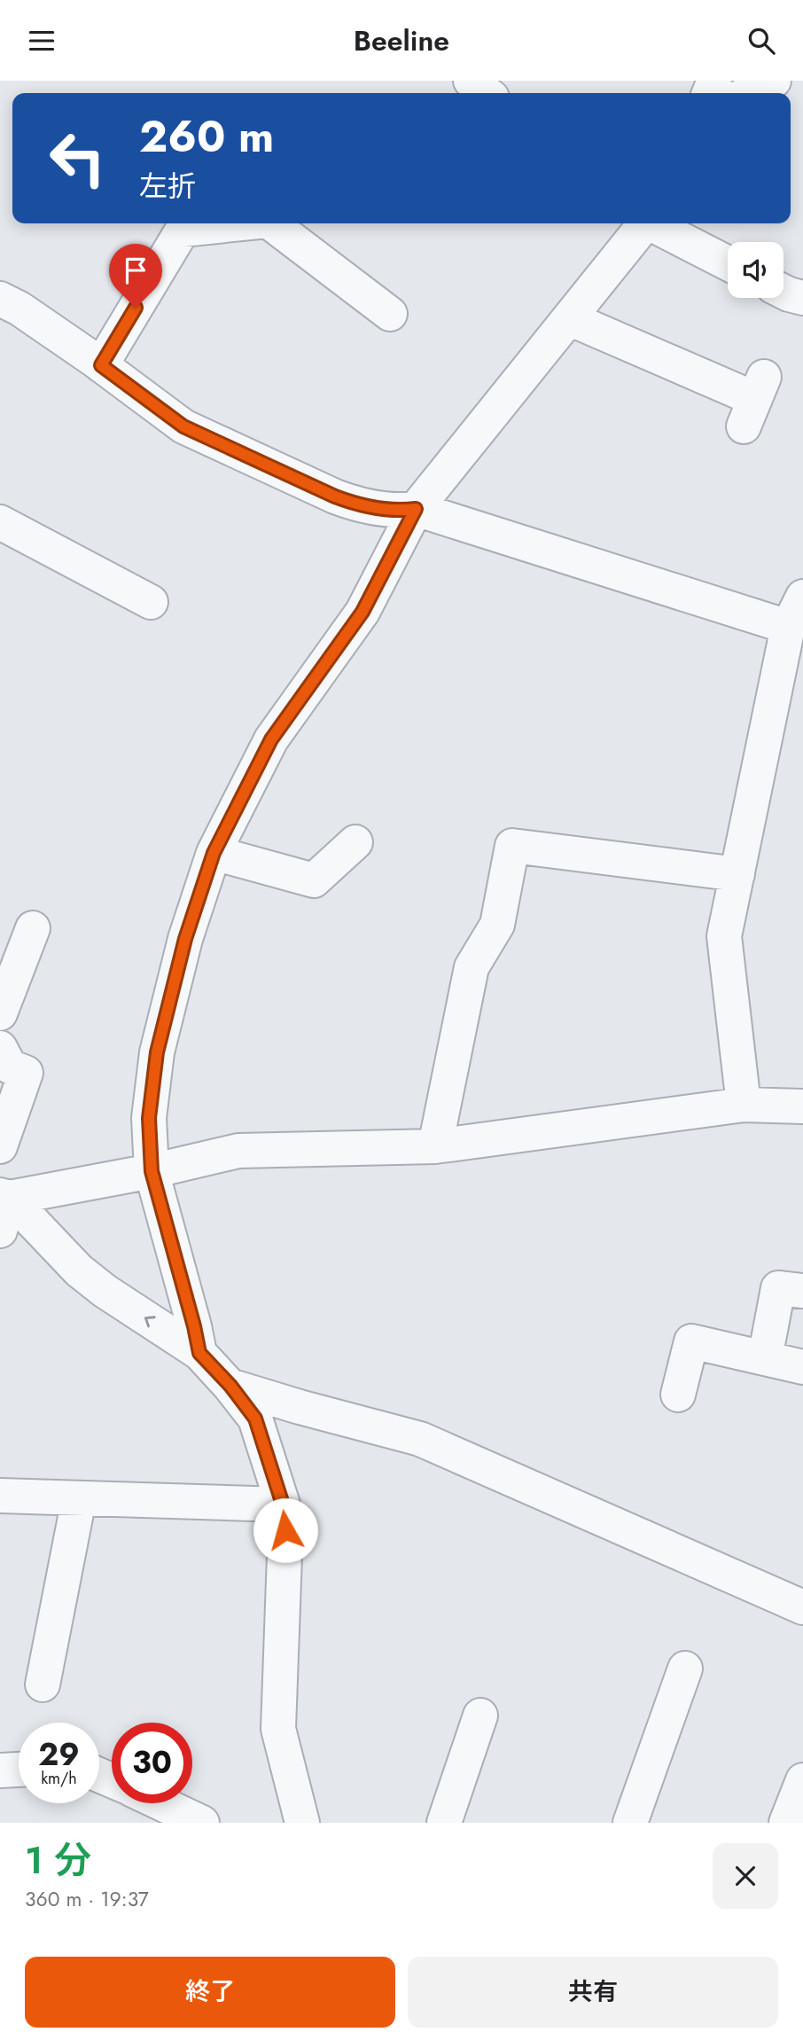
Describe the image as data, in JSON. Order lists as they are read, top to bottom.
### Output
{
  "page": {
    "header": "Beeline",
    "turn": ["260 m", "左折"],
    "speed": "29 km/h",
    "limit": "30",
    "heading": ["1 分", "360 m · 19:37"],
    "buttons": ["終了", "共有"]
  }
}
